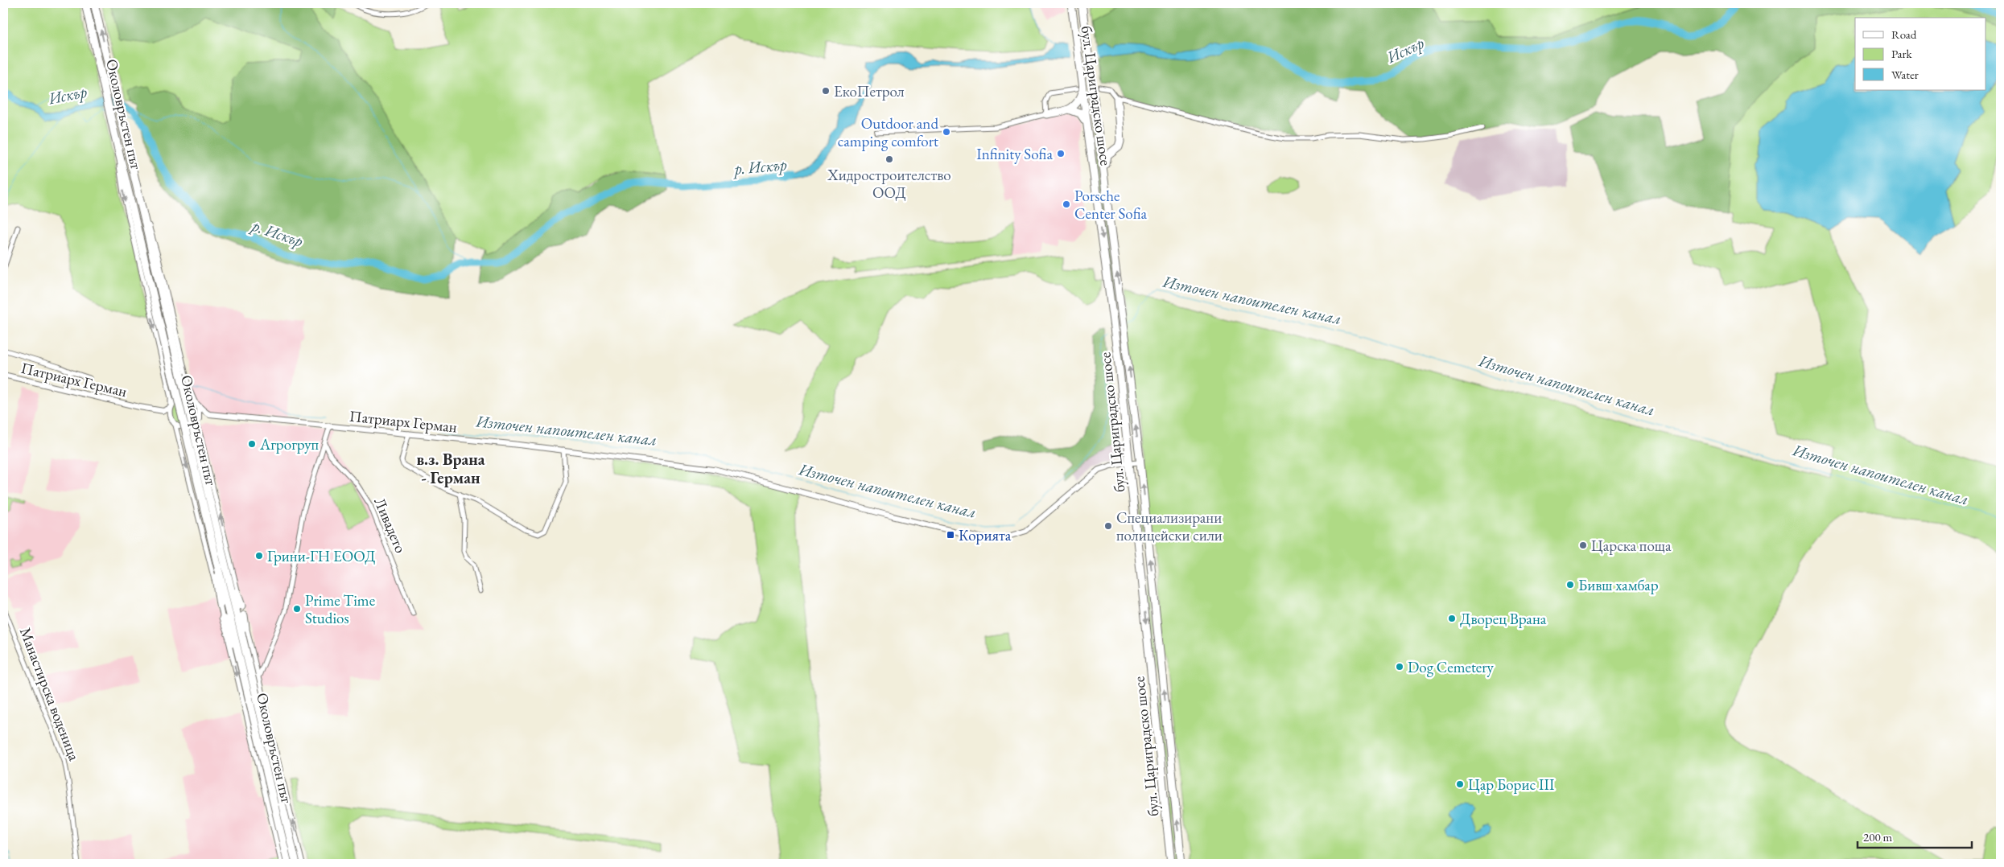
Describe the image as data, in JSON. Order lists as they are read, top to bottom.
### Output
{
  "streets": {
    "highway": ["бул. Цариградско шосе", "Околовръстен път"],
    "street": ["Патриарх Герман", "Ливадето", "Манастирска воденица"]
  },
  "crossings": [
    ["бул. Цариградско шосе", "Патриарх Герман"]
  ],
  "districts": ["в.з. Врана - Герман"],
  "water": ["Искър", "р. Искър", "Източен напоителен канал"],
  "places": {
    "other": [
      "ЕкоПетрол",
      "Outdoor and camping comfort",
      "Infinity Sofia",
      "Хидростроителство ООД",
      "Porsche Center Sofia",
      "Агрогруп",
      "Специализирани полицейски сили",
      "Царска поща",
      "Грини-ГН ЕООД",
      "Бивш хамбар",
      "Prime Time Studios",
      "Дворец Врана",
      "Dog Cemetery",
      "Цар Борис III"
    ],
    "transit": ["Корията"]
  },
  "legend": ["Road", "Park", "Water"],
  "scale_bar": "200 m"
}
